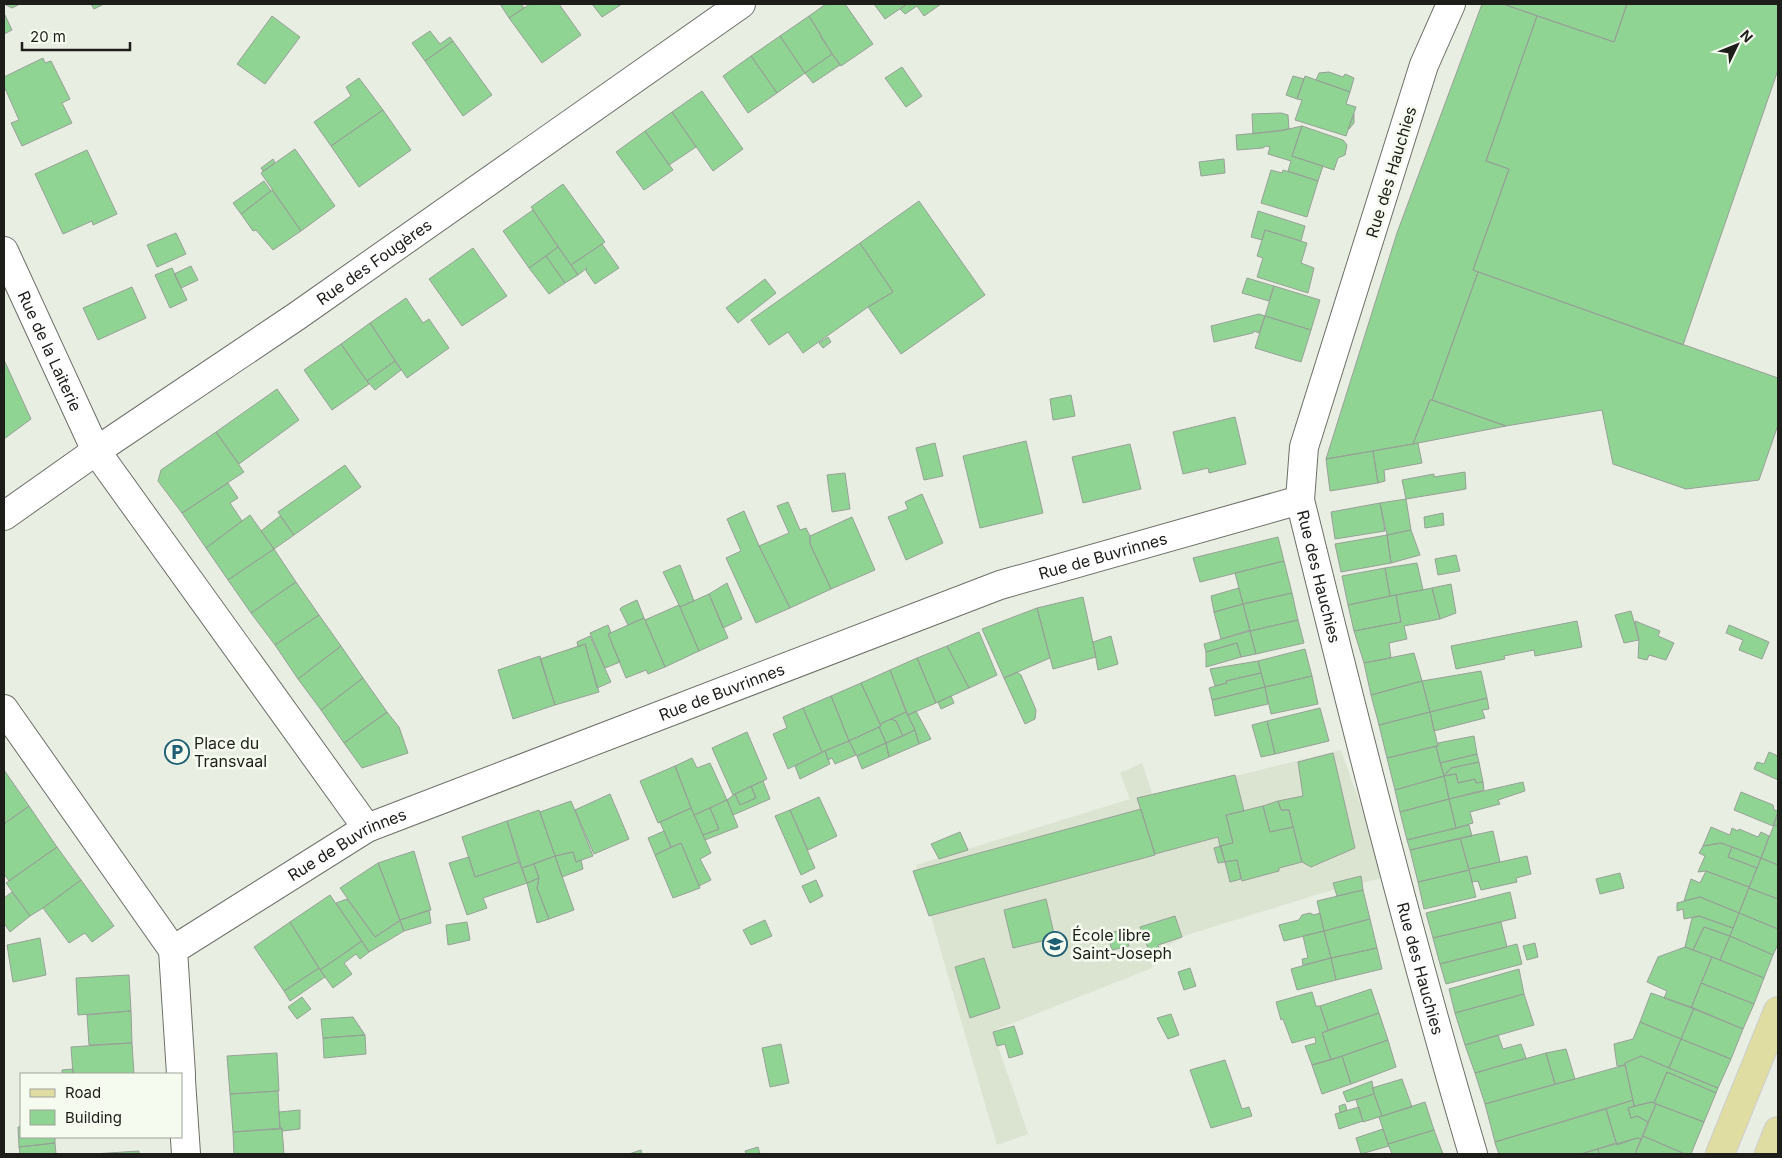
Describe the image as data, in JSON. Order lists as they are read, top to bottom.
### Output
{
  "streets": {
    "street": [
      "Rue des Hauchies",
      "Rue des Fougères",
      "Rue de la Laiterie",
      "Rue de Buvrinnes"
    ]
  },
  "crossings": [
    ["Rue des Hauchies", "Rue de Buvrinnes"],
    ["Rue des Fougères", "Rue de la Laiterie"]
  ],
  "places": {
    "parking": ["Place du Transvaal"],
    "school or university": ["École libre Saint-Joseph"]
  },
  "legend": ["Road", "Building"],
  "scale_bar": "20 m",
  "north": "top right"
}
